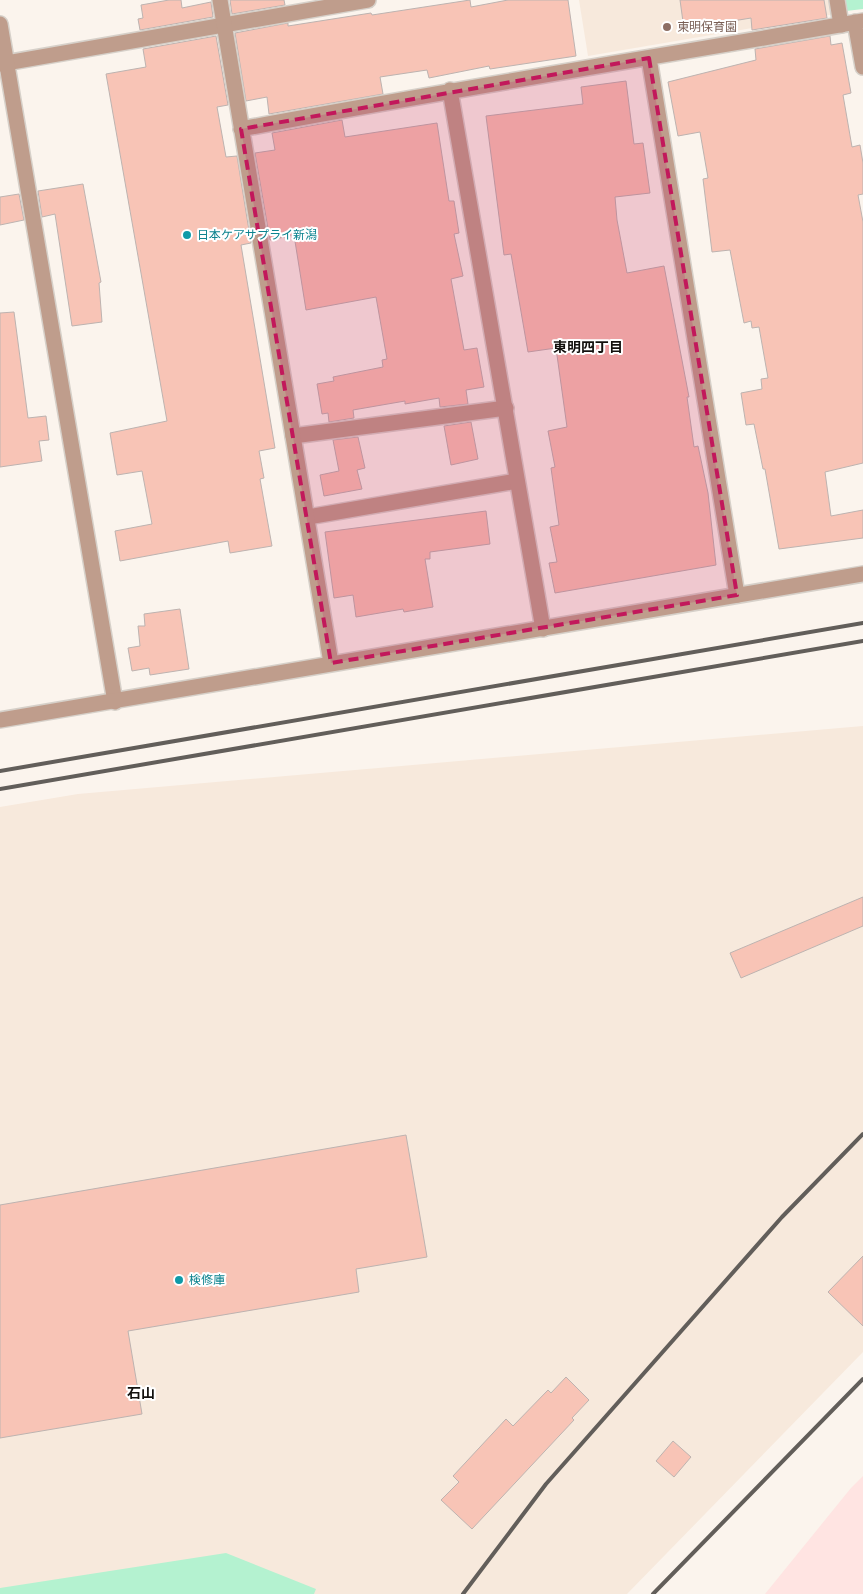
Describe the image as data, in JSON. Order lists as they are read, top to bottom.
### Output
{
  "districts": ["東明四丁目", "石山"],
  "places": ["東明保育園", "日本ケアサプライ新潟", "検修庫"]
}
